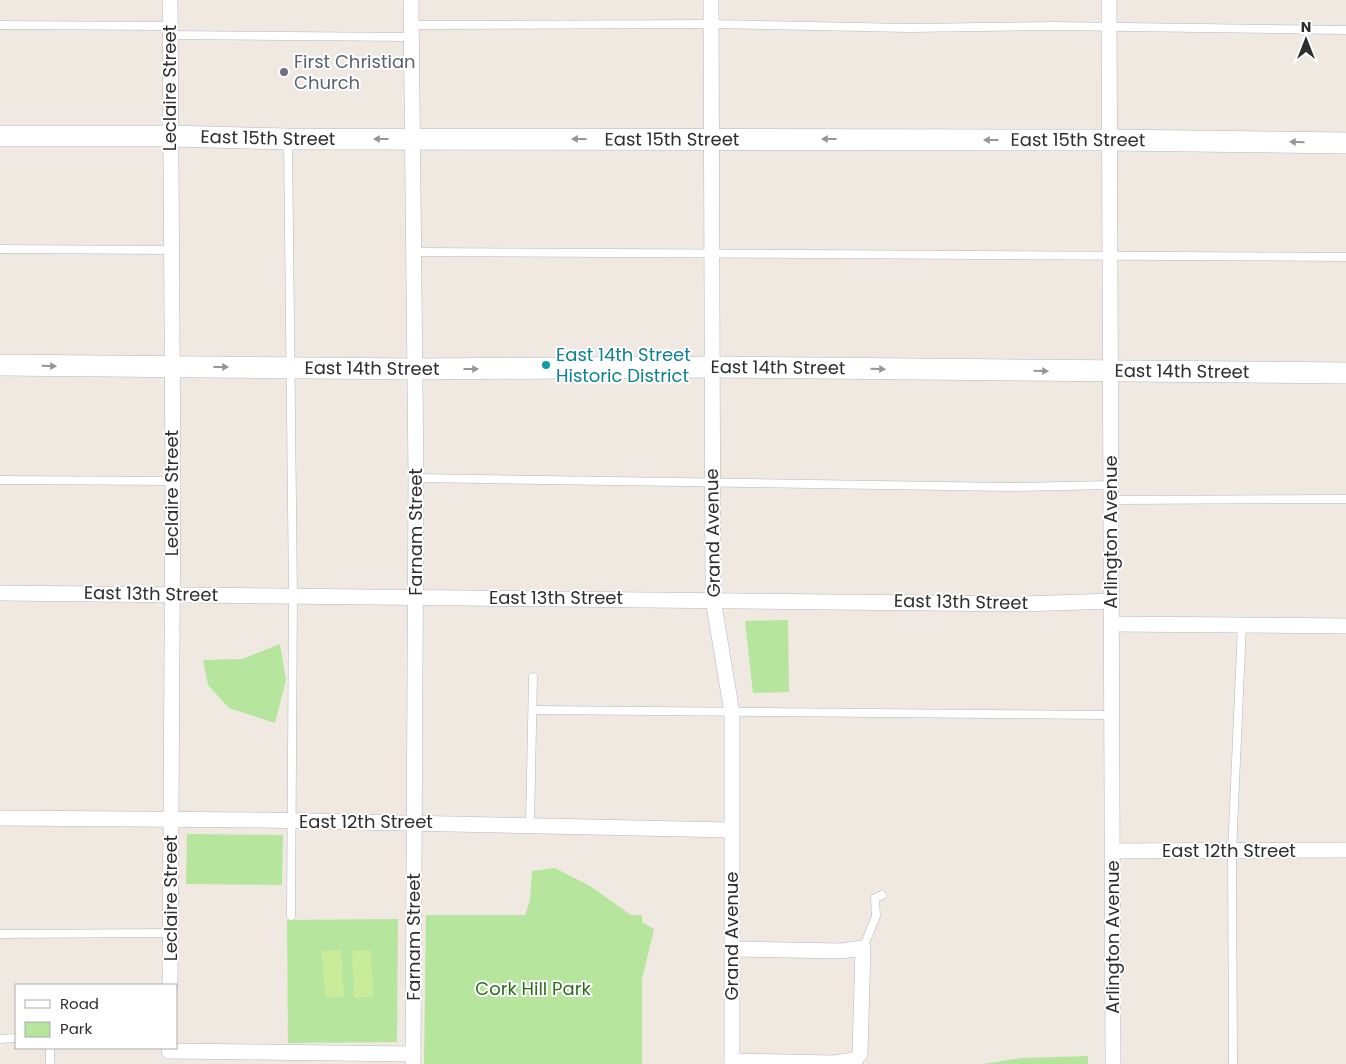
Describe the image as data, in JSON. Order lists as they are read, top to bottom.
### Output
{
  "streets": {
    "street": [
      "Leclaire Street",
      "East 15th Street",
      "East 14th Street",
      "Farnam Street",
      "Arlington Avenue",
      "Grand Avenue",
      "East 13th Street",
      "East 12th Street"
    ]
  },
  "crossings": [
    ["Leclaire Street", "East 15th Street"],
    ["Leclaire Street", "East 14th Street"],
    ["Leclaire Street", "East 13th Street"],
    ["Leclaire Street", "East 12th Street"],
    ["East 15th Street", "Farnam Street"],
    ["East 15th Street", "Arlington Avenue"],
    ["East 15th Street", "Grand Avenue"],
    ["East 14th Street", "Farnam Street"],
    ["East 14th Street", "Arlington Avenue"],
    ["East 14th Street", "Grand Avenue"],
    ["Farnam Street", "East 13th Street"],
    ["Farnam Street", "East 12th Street"],
    ["Arlington Avenue", "East 13th Street"],
    ["Arlington Avenue", "East 12th Street"],
    ["Grand Avenue", "East 13th Street"],
    ["Grand Avenue", "East 12th Street"]
  ],
  "one_way": ["East 15th Street", "East 14th Street"],
  "parks": ["Cork Hill Park"],
  "places": ["First Christian Church", "East 14th Street Historic District"],
  "legend": ["Road", "Park"],
  "north": "top"
}
